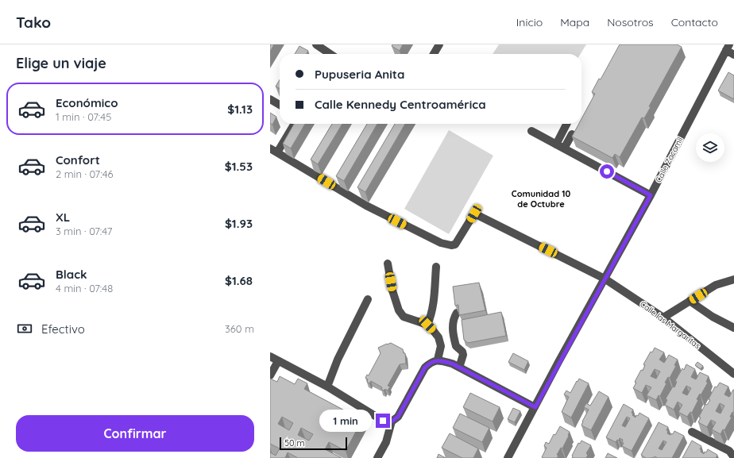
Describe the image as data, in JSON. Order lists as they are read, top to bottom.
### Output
{
  "streets": {
    "street": ["Calle Zacamil", "Calle las Margaritas"]
  },
  "crossings": [
    ["Calle Zacamil", "Calle las Margaritas"]
  ],
  "districts": ["Comunidad 10 de Octubre"],
  "scale_bar": "50 m",
  "page": {
    "header": "Tako",
    "nav": [
      "Inicio",
      "Mapa",
      "Nosotros",
      "Contacto"
    ],
    "heading": "Elige un viaje",
    "banner": ["Pupuseria Anita", "Calle Kennedy Centroamérica"],
    "list": [
      {
        "name": "Económico",
        "note": "1 min · 07:45",
        "value": "$1.13"
      },
      {
        "name": "Confort",
        "note": "2 min · 07:46",
        "value": "$1.53"
      },
      {
        "name": "XL",
        "note": "3 min · 07:47",
        "value": "$1.93"
      },
      {
        "name": "Black",
        "note": "4 min · 07:48",
        "value": "$1.68"
      }
    ],
    "pay": ["Efectivo", "360 m"],
    "buttons": "Confirmar",
    "bubble": "1 min",
    "scale": "50 m"
  }
}
